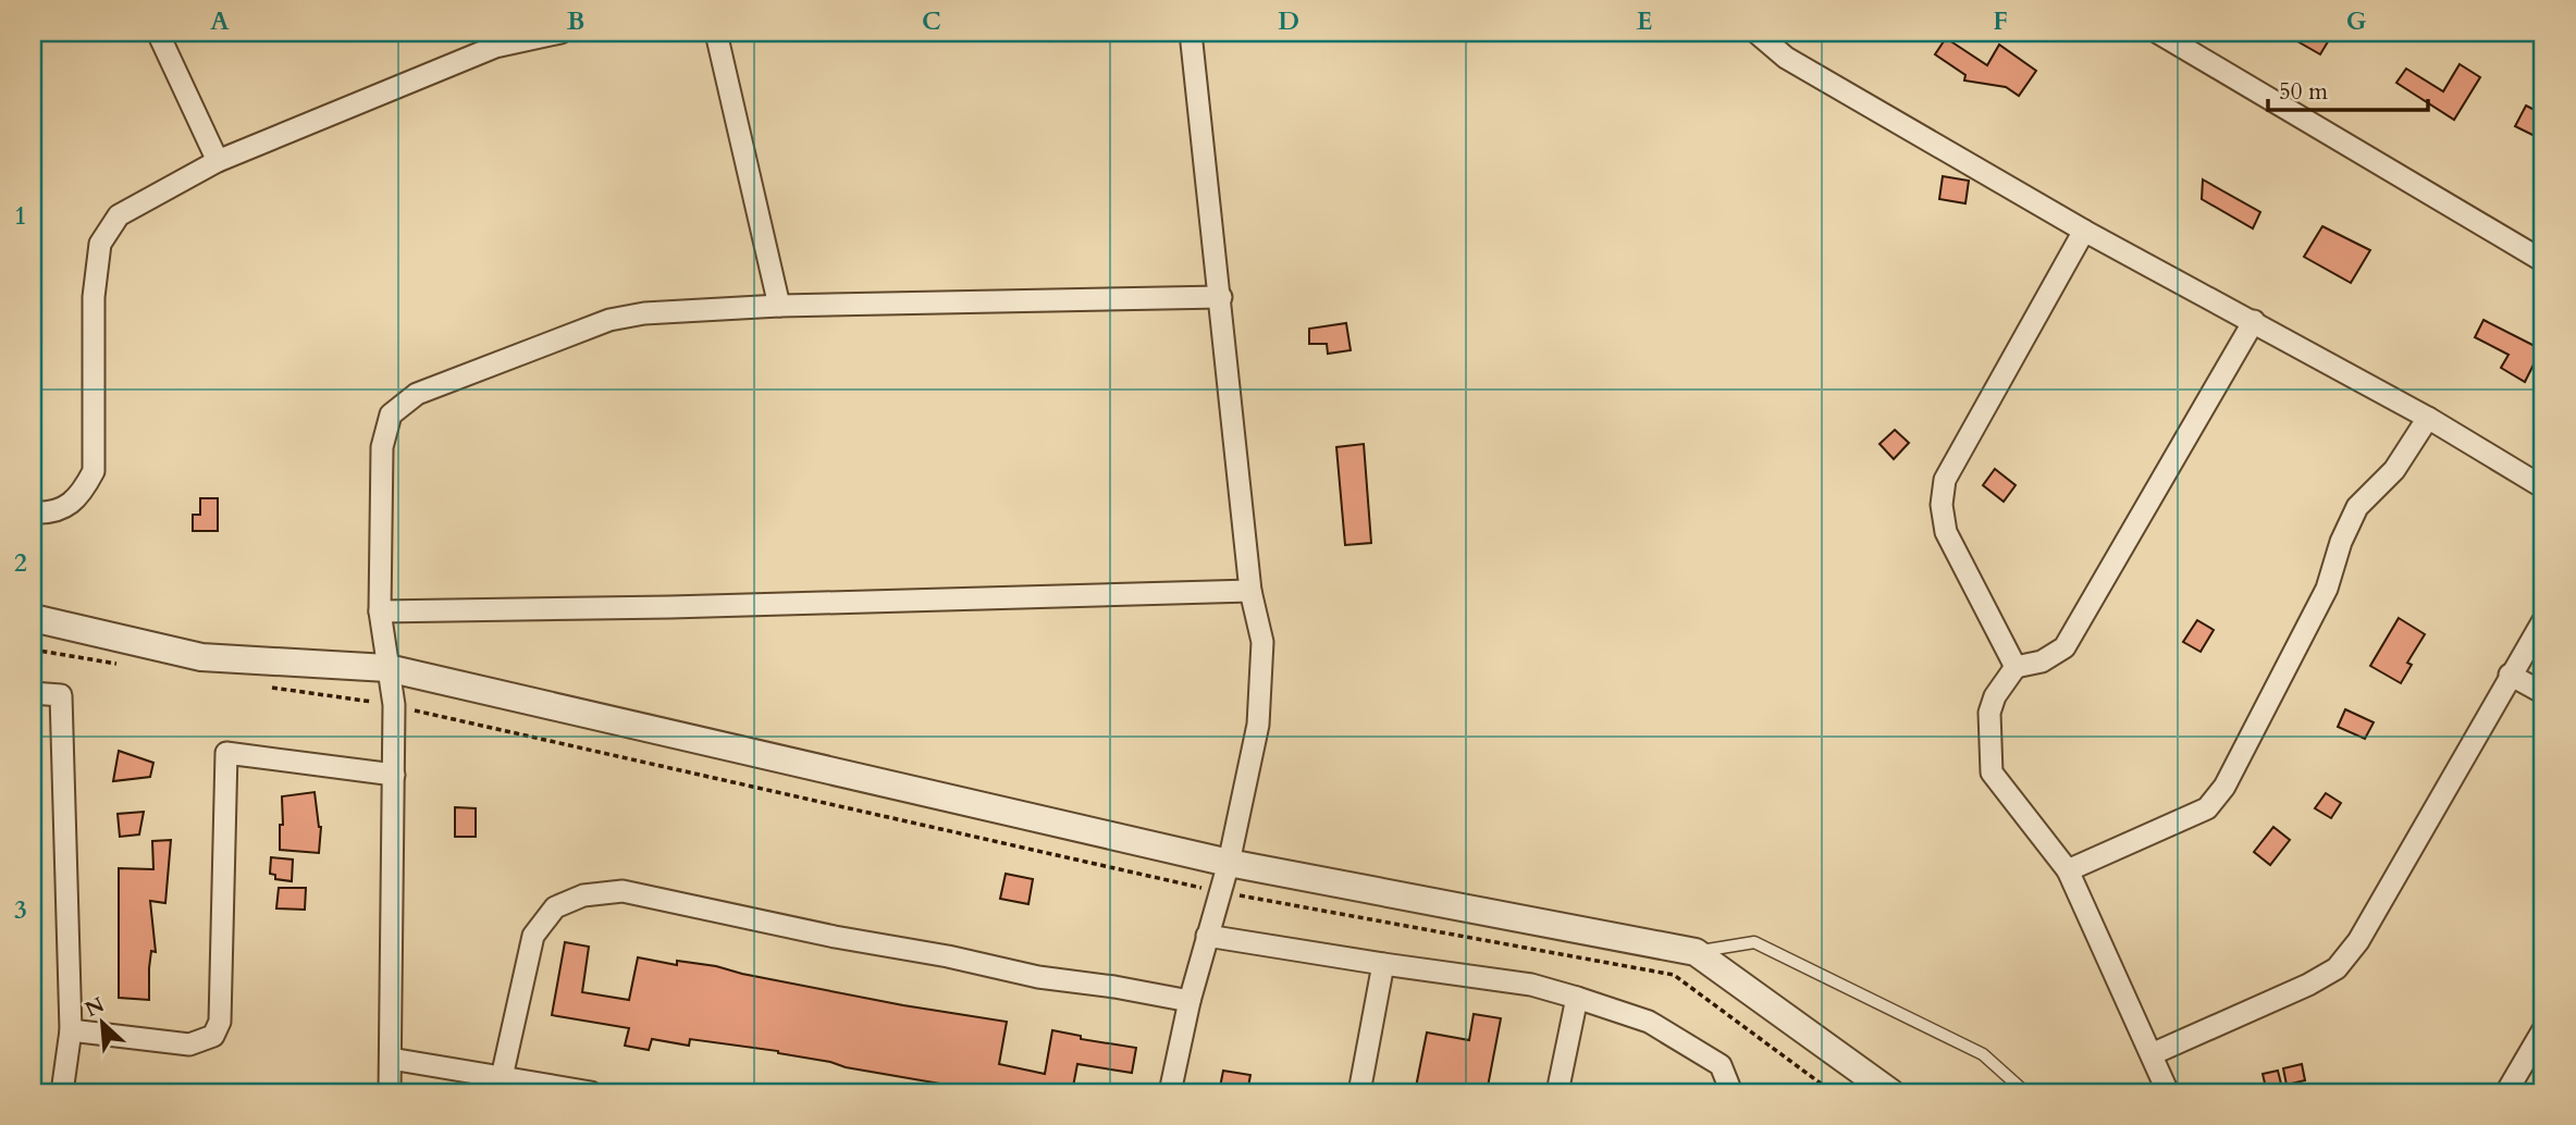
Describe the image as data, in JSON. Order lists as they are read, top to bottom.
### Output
{
  "scale_bar": "50 m",
  "north": "top left",
  "grid": {
    "columns": [
      "A",
      "B",
      "C",
      "D",
      "E",
      "F",
      "G"
    ],
    "rows": ["1", "2", "3"]
  }
}
